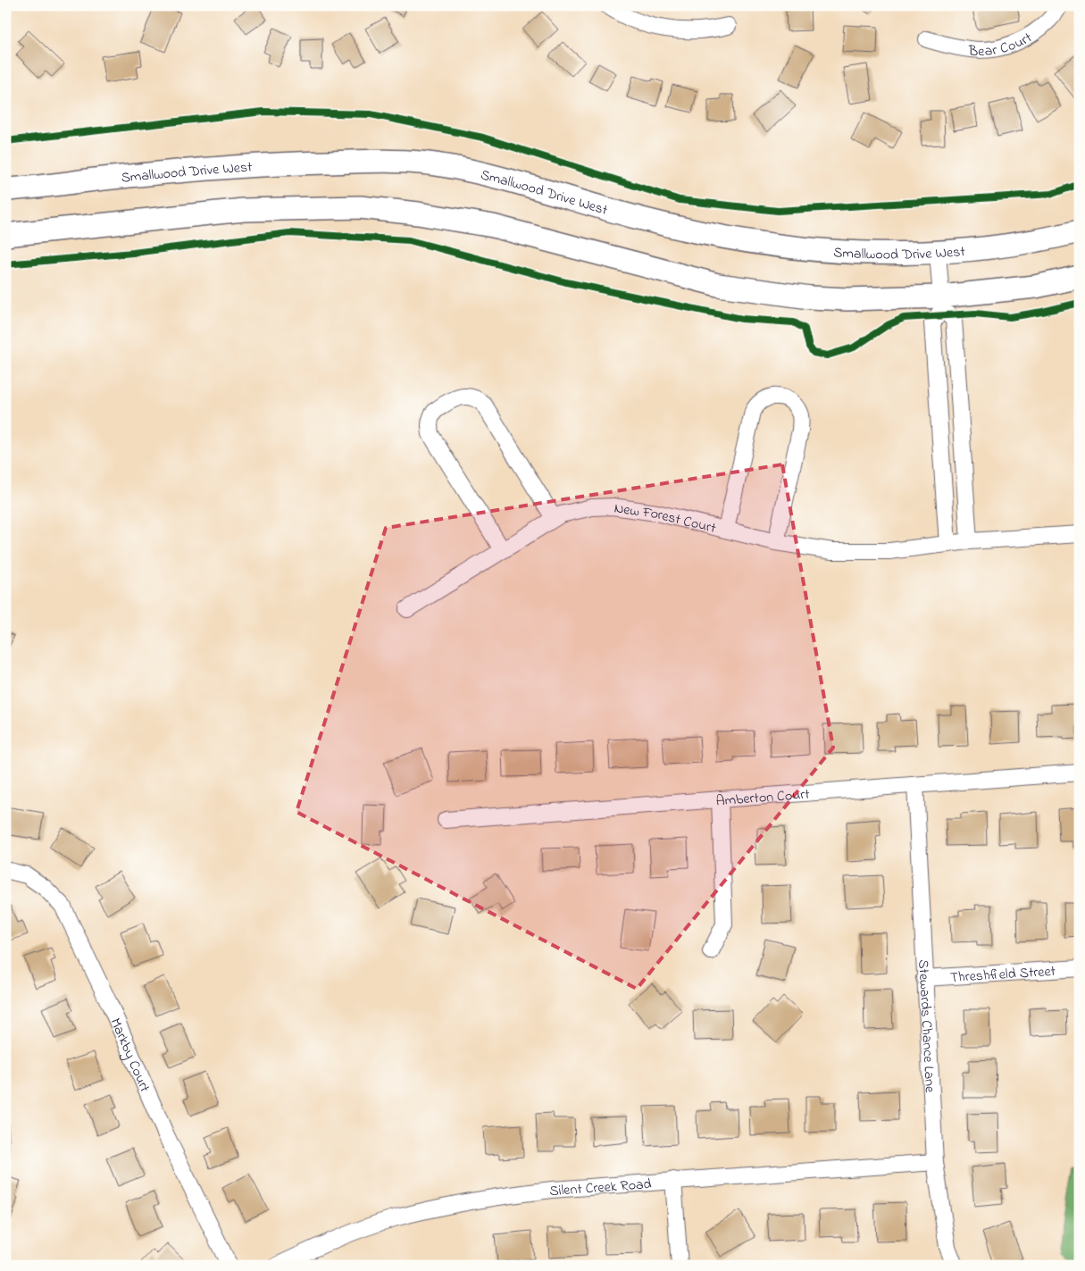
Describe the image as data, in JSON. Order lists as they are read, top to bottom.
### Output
{
  "streets": {
    "street": [
      "Bear Court",
      "Smallwood Drive West",
      "New Forest Court",
      "Amberton Court",
      "Threshfield Street",
      "Stewards Chance Lane",
      "Markby Court",
      "Silent Creek Road"
    ]
  },
  "crossings": [
    ["Amberton Court", "Stewards Chance Lane"],
    ["Threshfield Street", "Stewards Chance Lane"],
    ["Stewards Chance Lane", "Silent Creek Road"]
  ]
}
